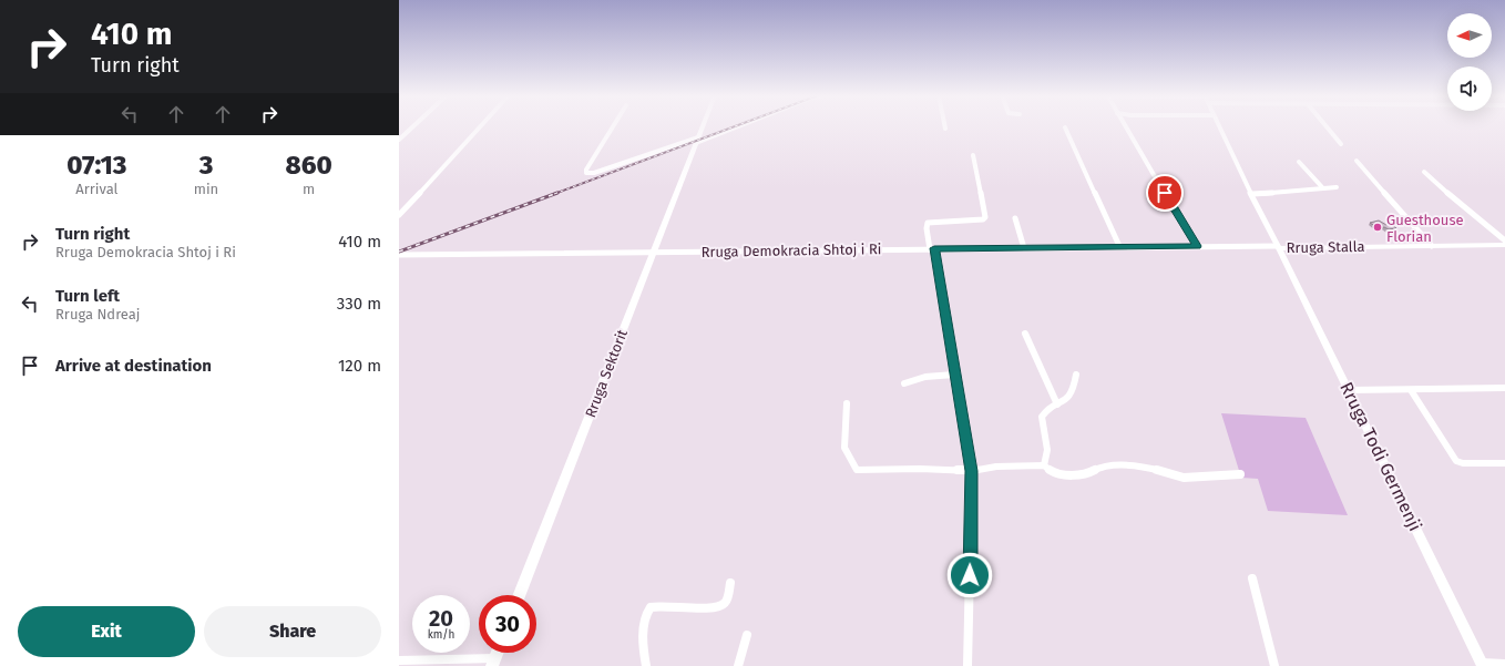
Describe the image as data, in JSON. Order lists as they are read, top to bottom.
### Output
{
  "streets": {
    "street": [
      "Rruga Stalla",
      "Rruga Demokracia Shtoj i Ri",
      "Rruga Sektorit",
      "Rruga Todi Germenji"
    ]
  },
  "crossings": [
    ["Rruga Stalla", "Rruga Demokracia Shtoj i Ri"],
    ["Rruga Stalla", "Rruga Todi Germenji"],
    ["Rruga Demokracia Shtoj i Ri", "Rruga Sektorit"],
    ["Rruga Demokracia Shtoj i Ri", "Rruga Todi Germenji"]
  ],
  "places": ["Guesthouse Florian"],
  "north": "left",
  "page": {
    "turn": ["410 m", "Turn right"],
    "eta": [
      "07:13",
      "Arrival",
      "3",
      "min",
      "860",
      "m"
    ],
    "list": [
      {
        "name": "Turn right",
        "note": "Rruga Demokracia Shtoj i Ri",
        "value": "410 m"
      },
      {
        "name": "Turn left",
        "note": "Rruga Ndreaj",
        "value": "330 m"
      },
      {
        "name": "Arrive at destination",
        "value": "120 m"
      }
    ],
    "speed": "20 km/h",
    "limit": "30",
    "buttons": ["Exit", "Share"]
  }
}
